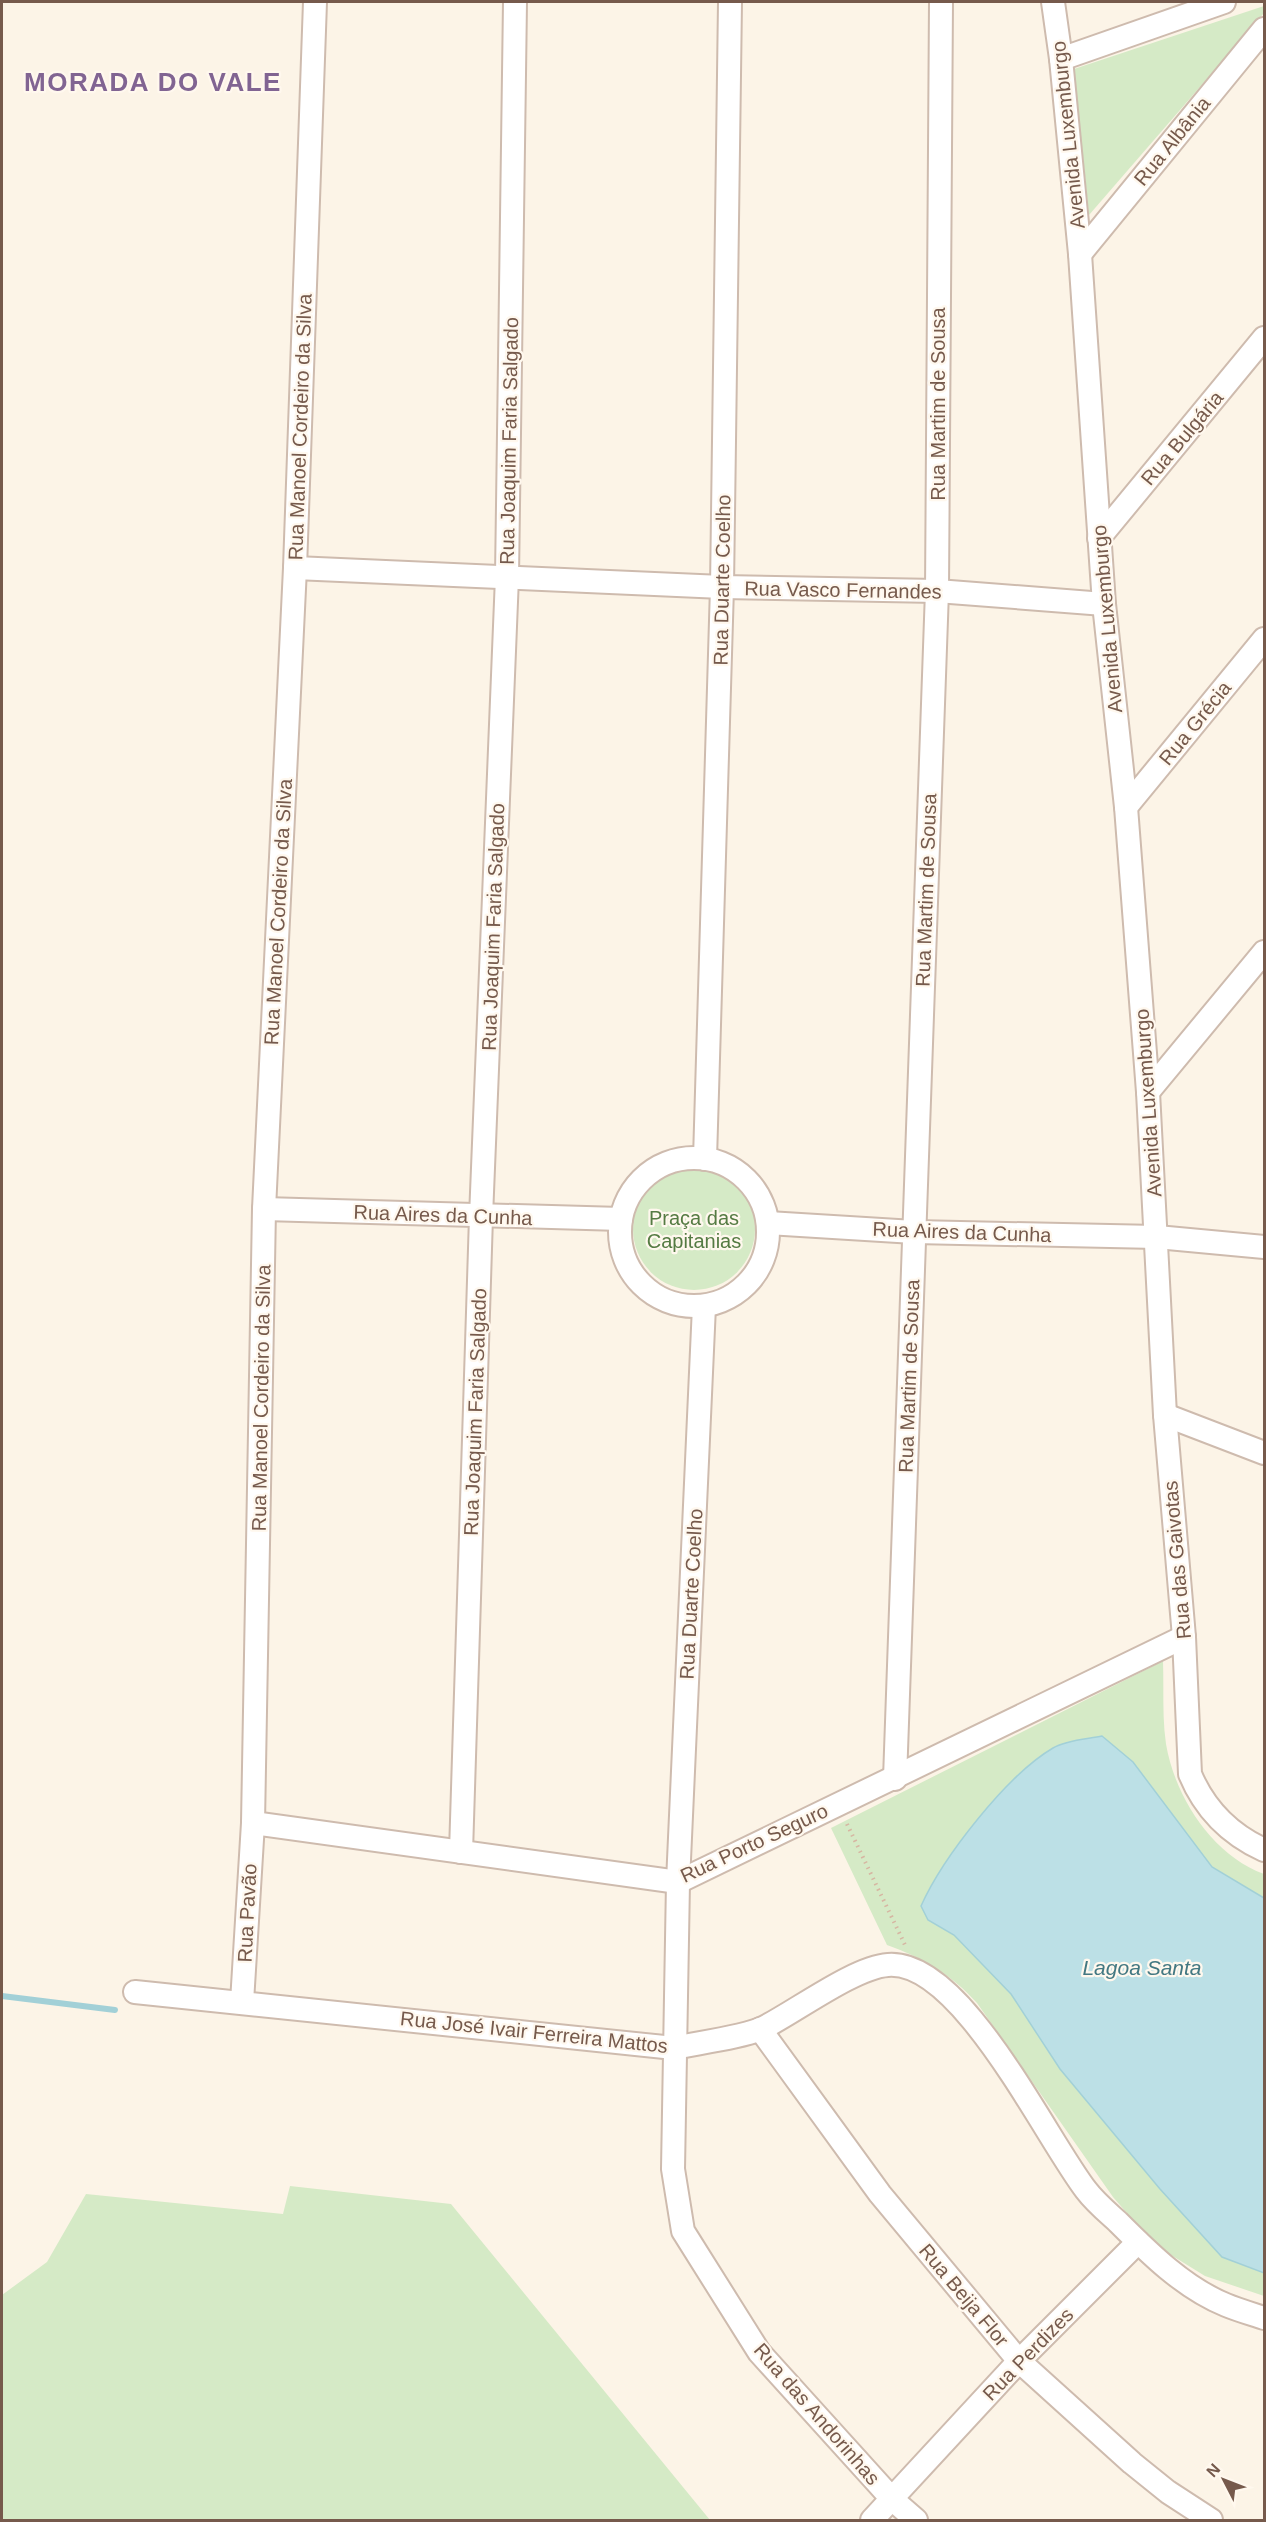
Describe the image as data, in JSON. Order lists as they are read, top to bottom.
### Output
{
  "streets": {
    "street": [
      "Avenida Luxemburgo",
      "Rua Albânia",
      "Rua Martim de Sousa",
      "Rua Manoel Cordeiro da Silva",
      "Rua Bulgária",
      "Rua Joaquim Faria Salgado",
      "Rua Duarte Coelho",
      "Rua Vasco Fernandes",
      "Rua Grécia",
      "Rua Aires da Cunha",
      "Rua das Gaivotas",
      "Rua Porto Seguro",
      "Rua Pavão",
      "Rua José Ivair Ferreira Mattos",
      "Rua Beija Flor",
      "Rua Perdizes",
      "Rua das Andorinhas"
    ]
  },
  "crossings": [
    ["Avenida Luxemburgo", "Rua Albânia"],
    ["Avenida Luxemburgo", "Rua Bulgária"],
    ["Avenida Luxemburgo", "Rua Vasco Fernandes"],
    ["Avenida Luxemburgo", "Rua Grécia"],
    ["Avenida Luxemburgo", "Rua Aires da Cunha"],
    ["Avenida Luxemburgo", "Rua das Gaivotas"],
    ["Rua Martim de Sousa", "Rua Vasco Fernandes"],
    ["Rua Martim de Sousa", "Rua Aires da Cunha"],
    ["Rua Martim de Sousa", "Rua Porto Seguro"],
    ["Rua Manoel Cordeiro da Silva", "Rua Vasco Fernandes"],
    ["Rua Manoel Cordeiro da Silva", "Rua Aires da Cunha"],
    ["Rua Manoel Cordeiro da Silva", "Rua Porto Seguro"],
    ["Rua Manoel Cordeiro da Silva", "Rua Pavão"],
    ["Rua Joaquim Faria Salgado", "Rua Vasco Fernandes"],
    ["Rua Joaquim Faria Salgado", "Rua Aires da Cunha"],
    ["Rua Joaquim Faria Salgado", "Rua Porto Seguro"],
    ["Rua Duarte Coelho", "Rua Vasco Fernandes"],
    ["Rua Duarte Coelho", "Rua Aires da Cunha"],
    ["Rua Duarte Coelho", "Rua Porto Seguro"],
    ["Rua Duarte Coelho", "Rua das Andorinhas"],
    ["Rua Aires da Cunha", "Rua das Gaivotas"],
    ["Rua das Gaivotas", "Rua Porto Seguro"],
    ["Rua Porto Seguro", "Rua Pavão"],
    ["Rua Porto Seguro", "Rua das Andorinhas"],
    ["Rua Pavão", "Rua José Ivair Ferreira Mattos"],
    ["Rua José Ivair Ferreira Mattos", "Rua Beija Flor"],
    ["Rua José Ivair Ferreira Mattos", "Rua Perdizes"],
    ["Rua José Ivair Ferreira Mattos", "Rua das Andorinhas"],
    ["Rua Beija Flor", "Rua Perdizes"],
    ["Rua Perdizes", "Rua das Andorinhas"]
  ],
  "districts": ["MORADA DO VALE"],
  "water": ["Lagoa Santa"],
  "parks": ["Praça das Capitanias"],
  "north": "top left"
}
